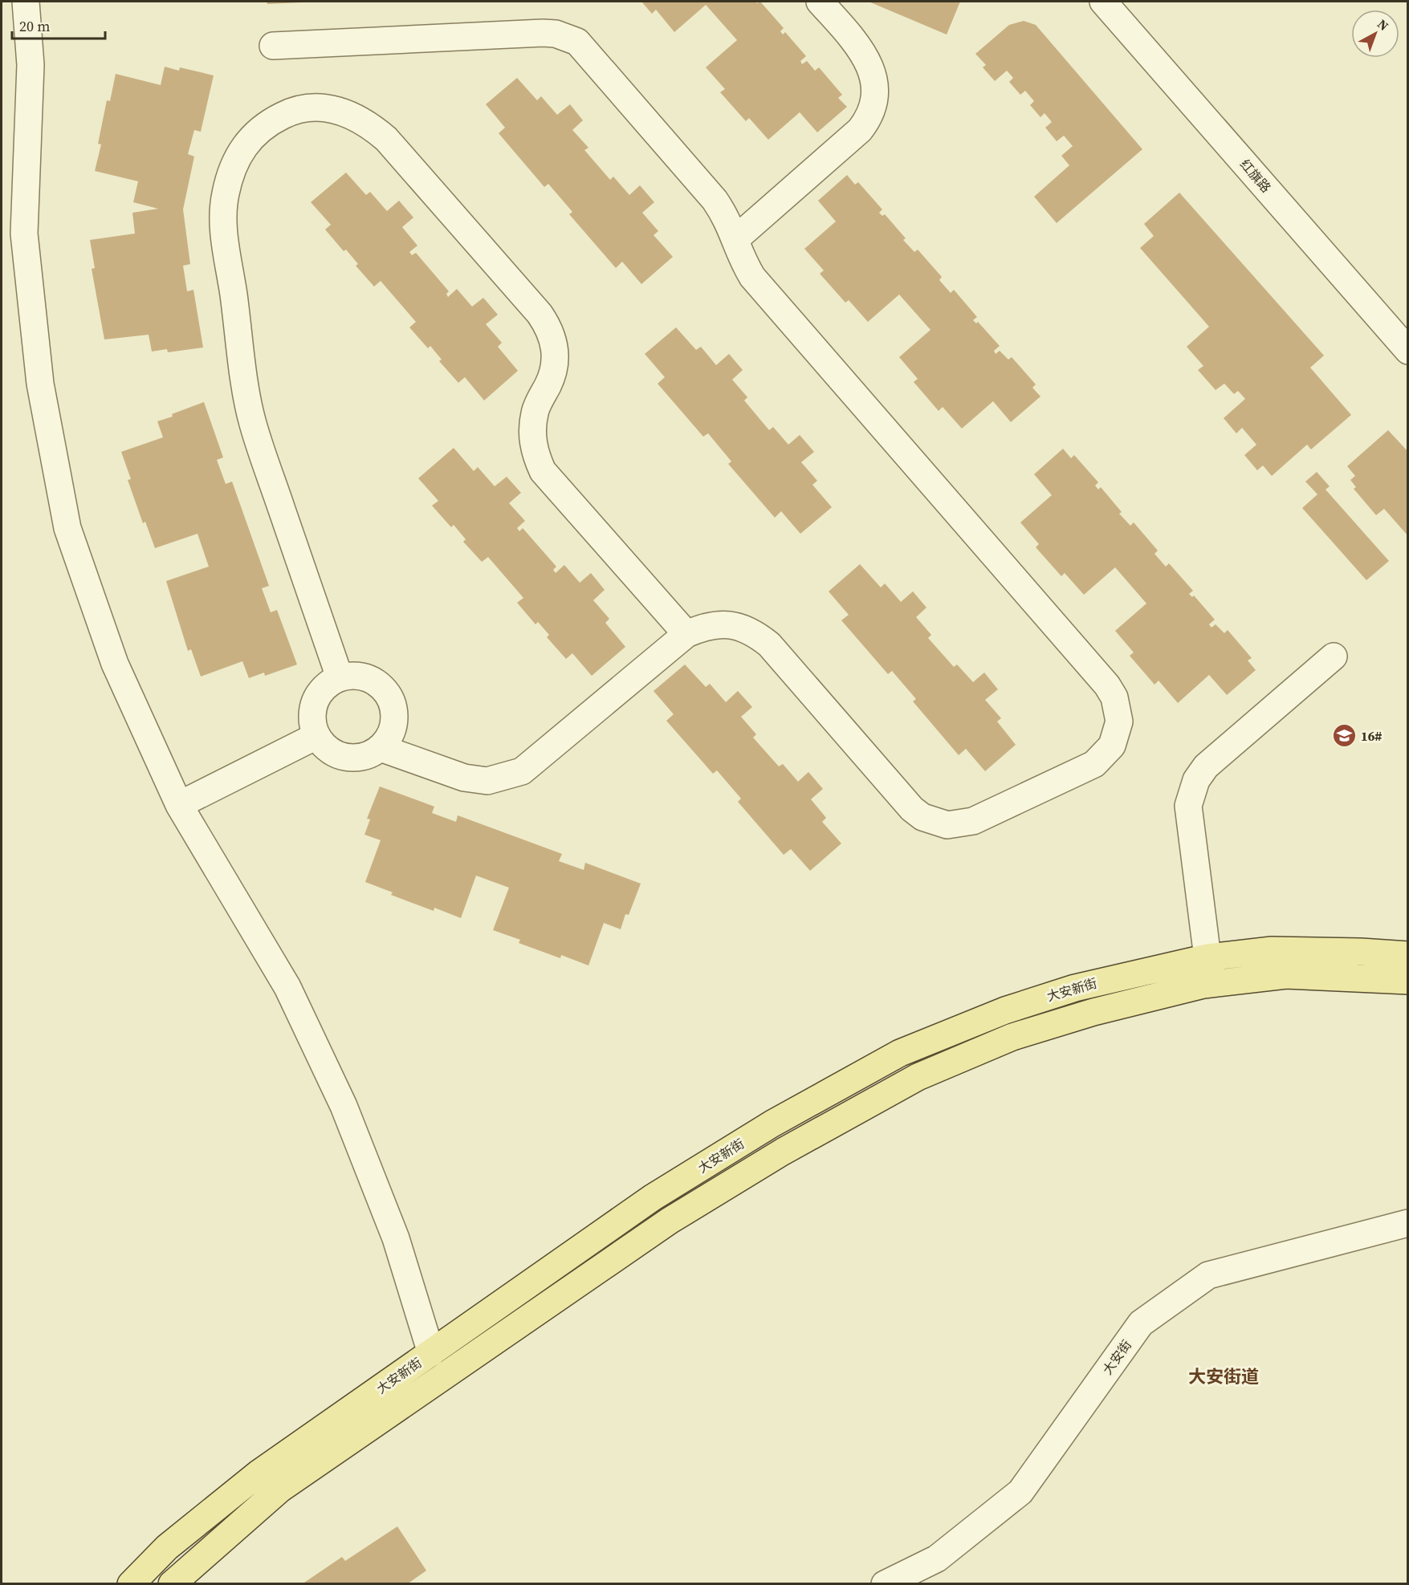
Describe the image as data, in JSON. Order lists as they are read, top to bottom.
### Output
{
  "streets": {
    "main road": ["大安新街"],
    "street": ["红旗路", "大安街"]
  },
  "districts": ["大安街道"],
  "places": {
    "school or university": ["16#"]
  },
  "scale_bar": "20 m",
  "north": "top right"
}
